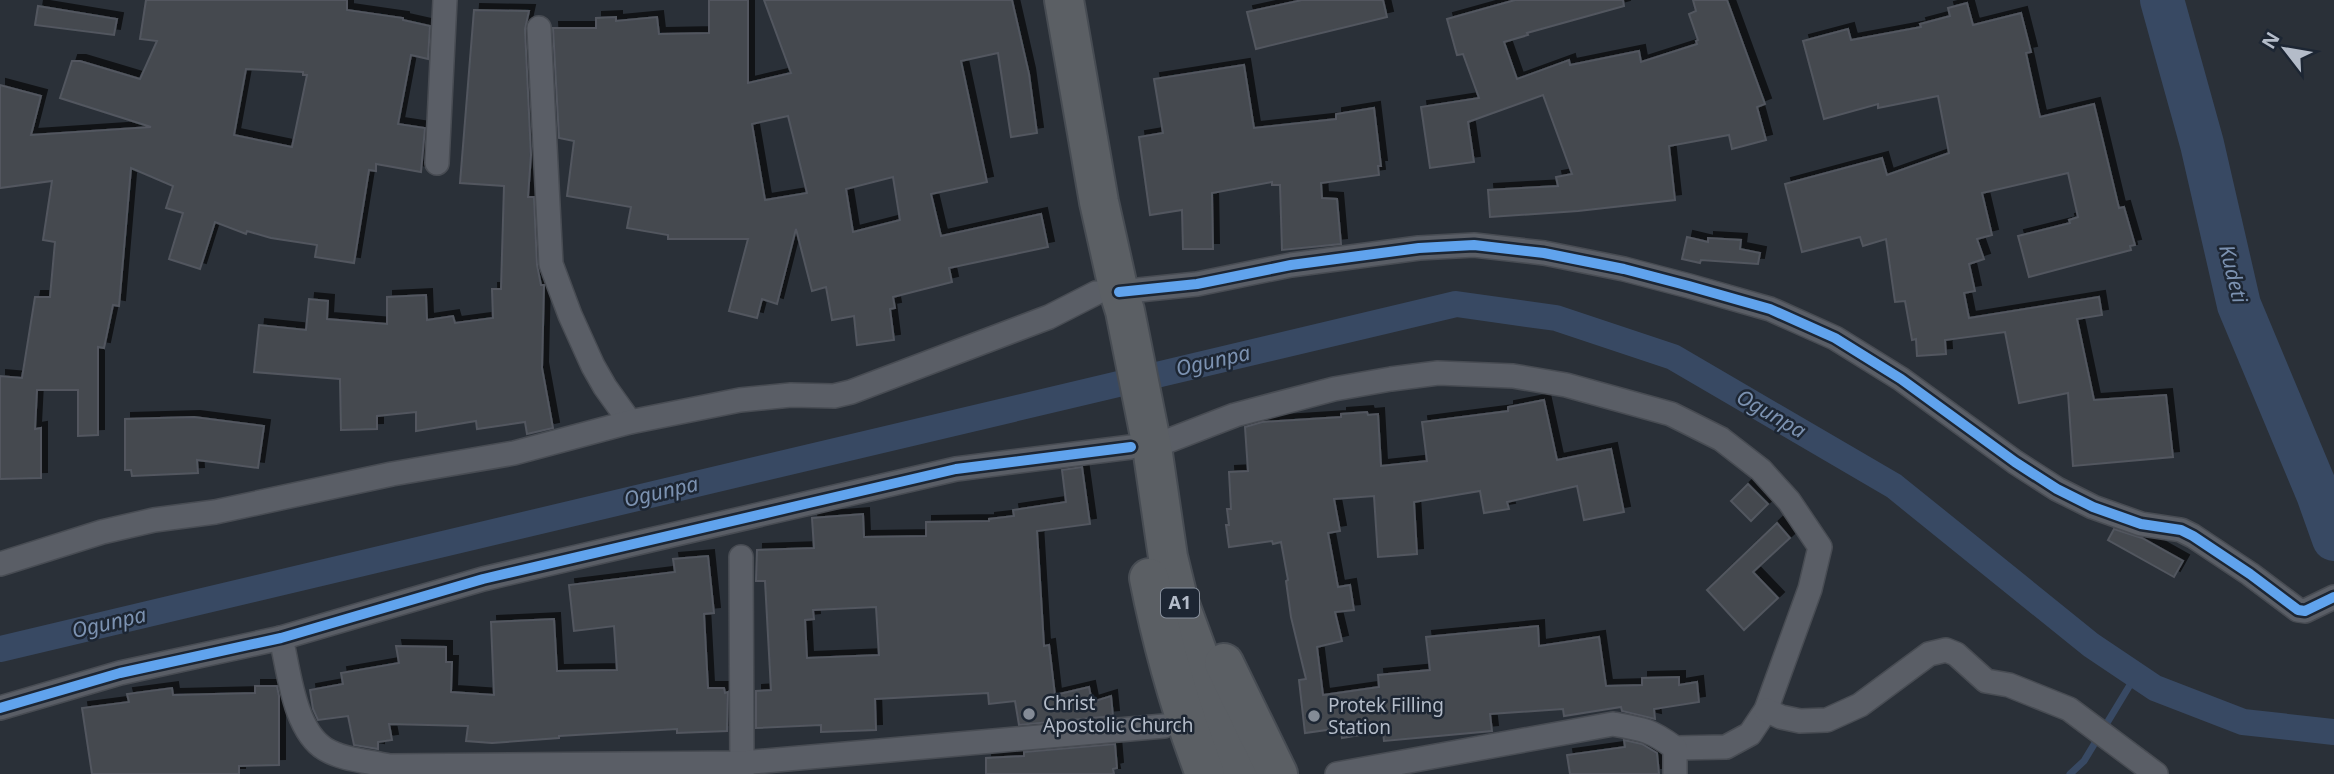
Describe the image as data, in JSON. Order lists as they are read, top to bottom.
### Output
{
  "streets": {
    "highway": ["A1"]
  },
  "water": ["Kudeti", "Ogunpa"],
  "places": ["Christ Apostolic Church", "Protek Filling Station"],
  "north": "top left"
}
